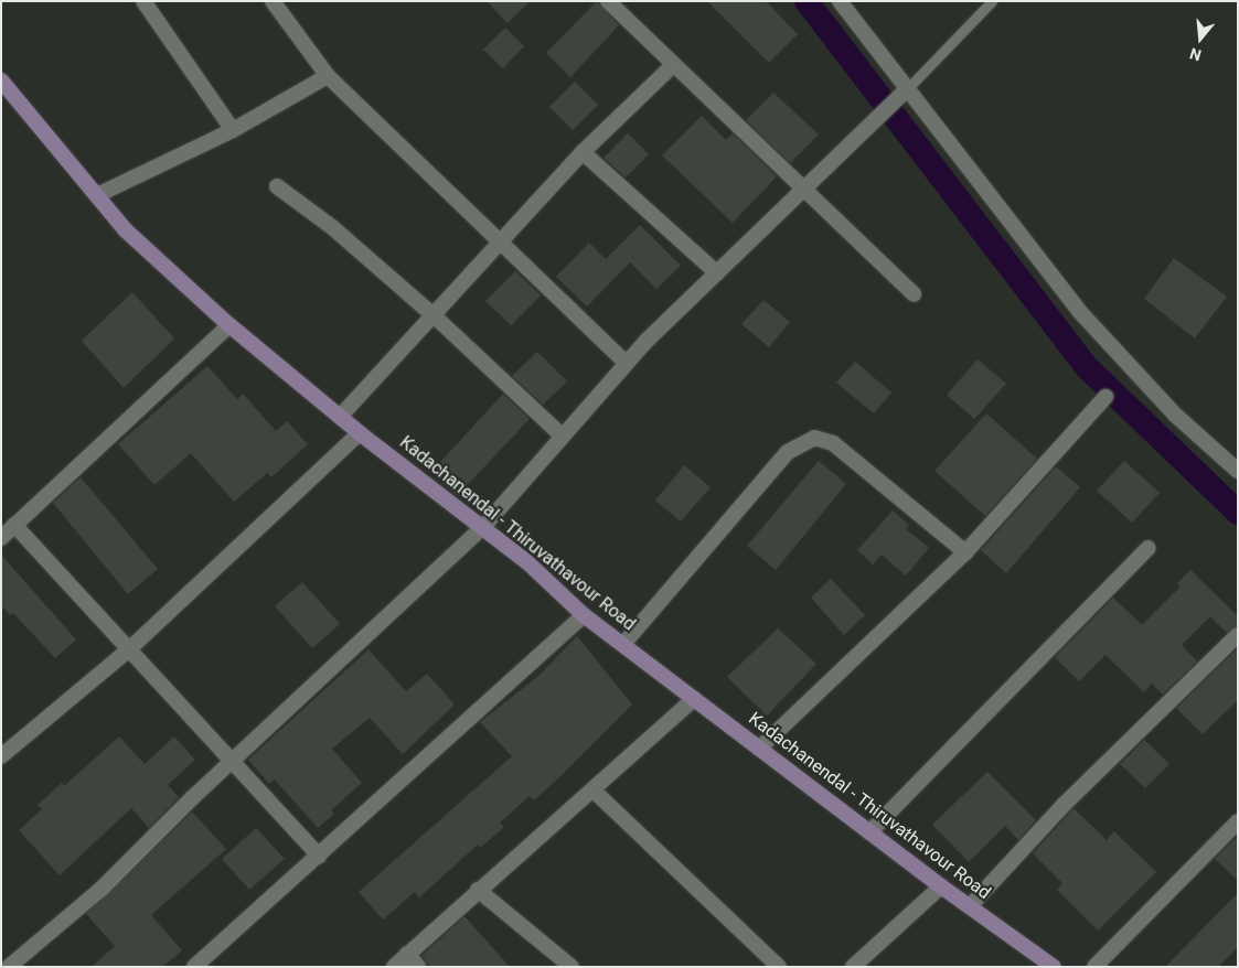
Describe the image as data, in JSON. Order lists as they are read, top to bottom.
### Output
{
  "streets": {
    "main road": ["Kadachanendal - Thiruvathavour Road"]
  },
  "north": "bottom"
}
